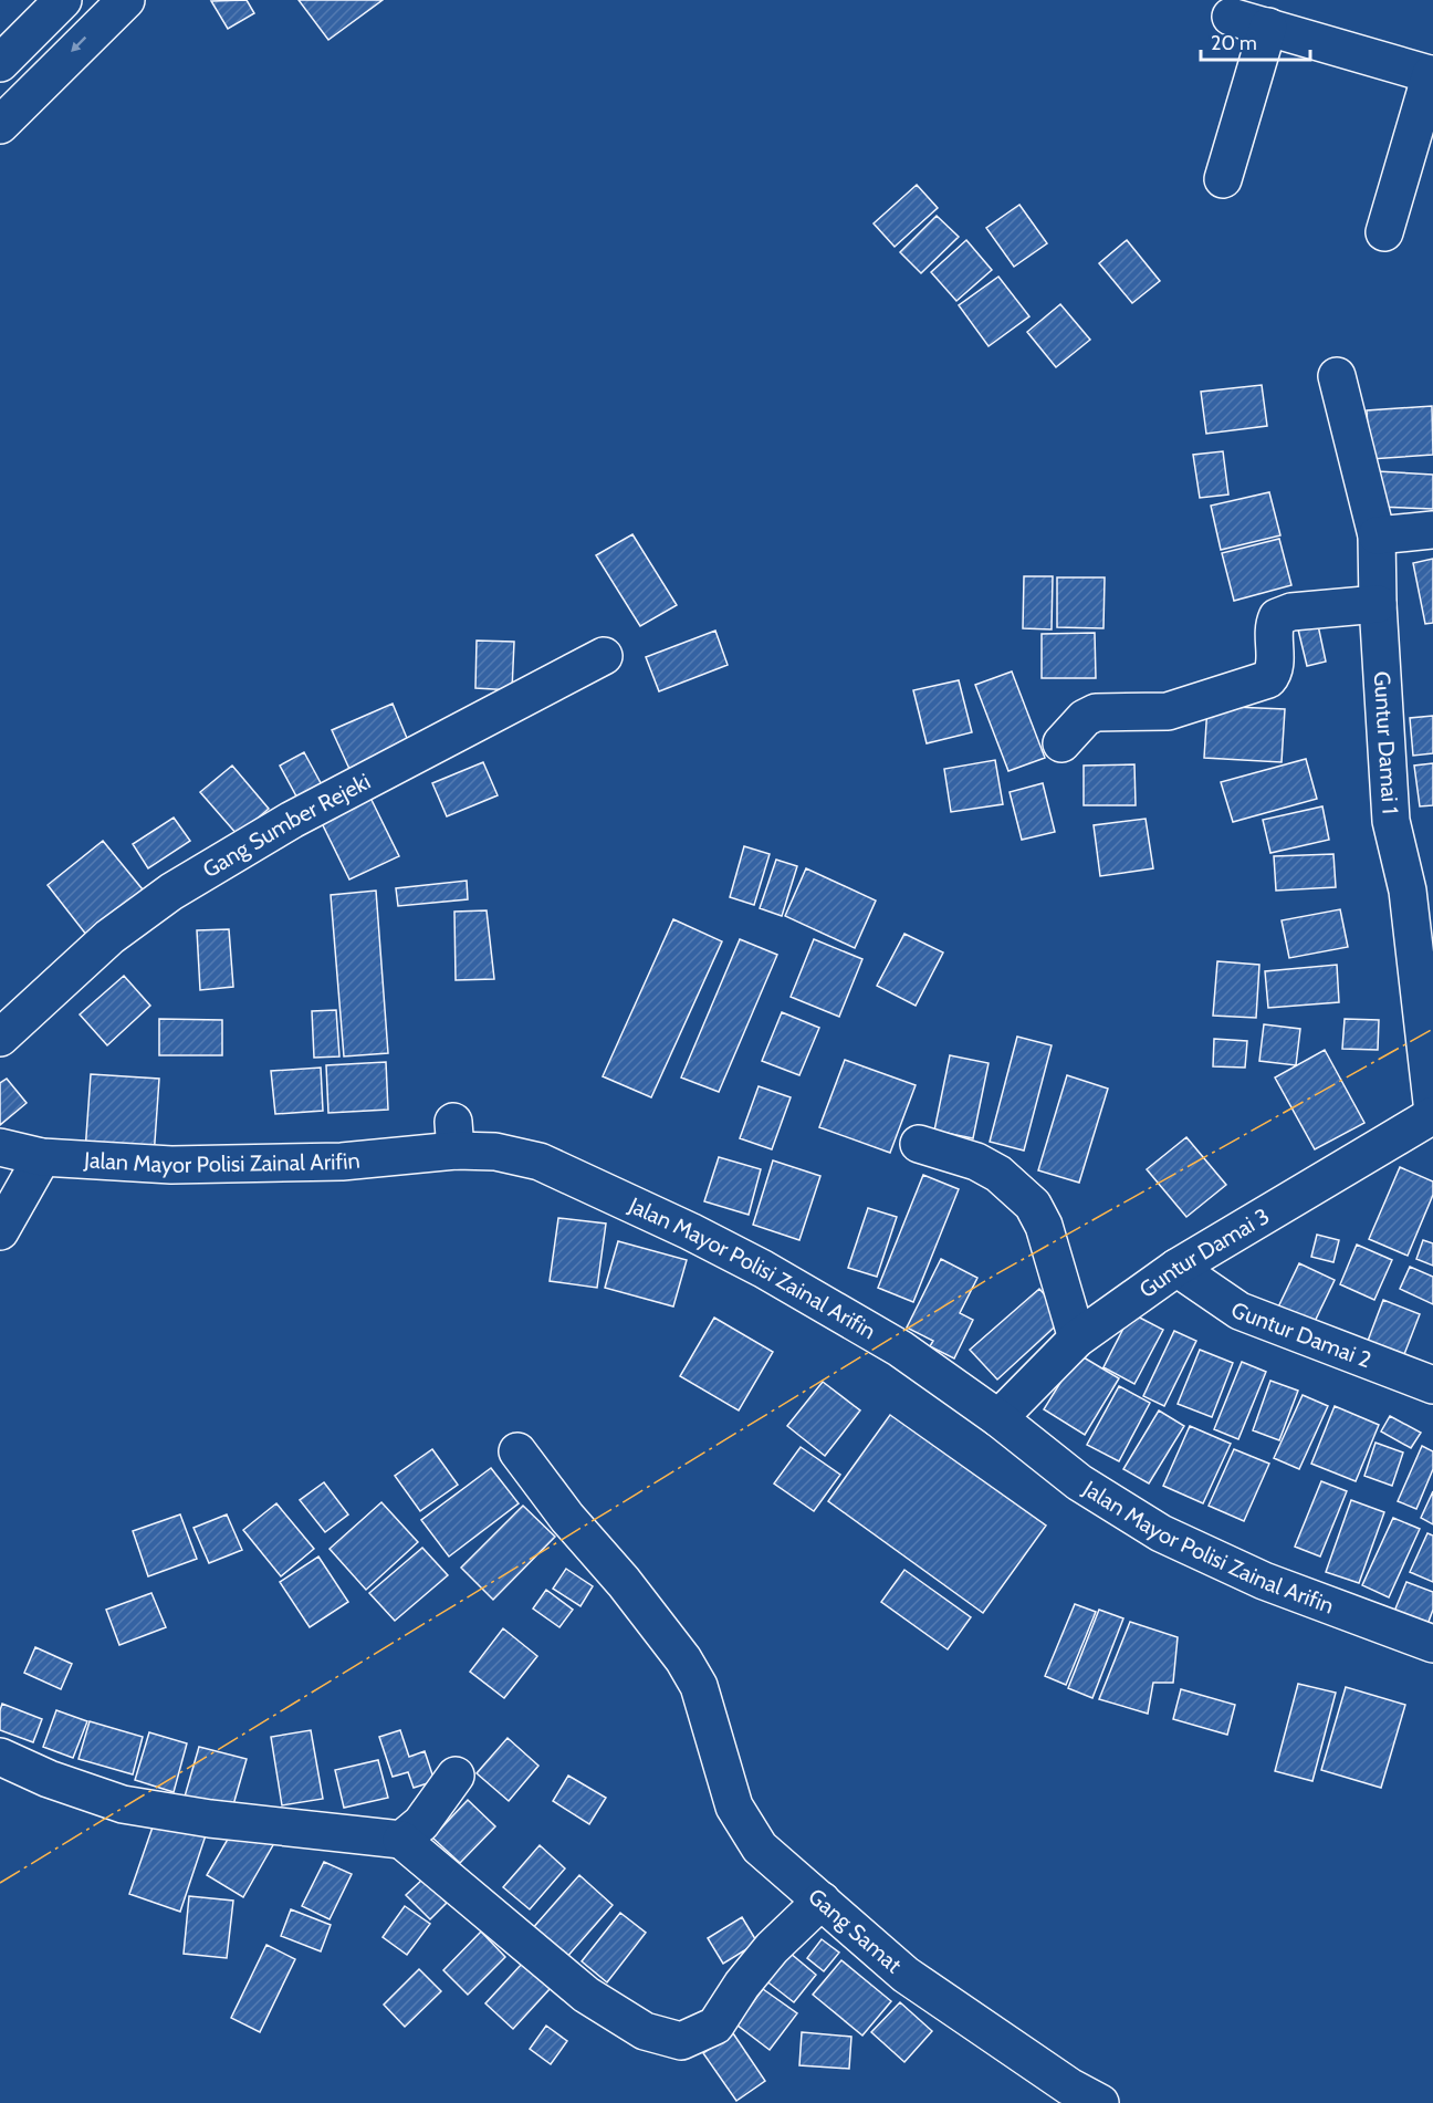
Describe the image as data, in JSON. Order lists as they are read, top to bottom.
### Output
{
  "streets": {
    "street": [
      "Guntur Damai 1",
      "Gang Sumber Rejeki",
      "Jalan Mayor Polisi Zainal Arifin",
      "Guntur Damai 3",
      "Guntur Damai 2",
      "Gang Samat"
    ]
  },
  "crossings": [
    ["Guntur Damai 1", "Guntur Damai 3"],
    ["Jalan Mayor Polisi Zainal Arifin", "Guntur Damai 3"],
    ["Guntur Damai 3", "Guntur Damai 2"]
  ],
  "scale_bar": "20 m"
}
